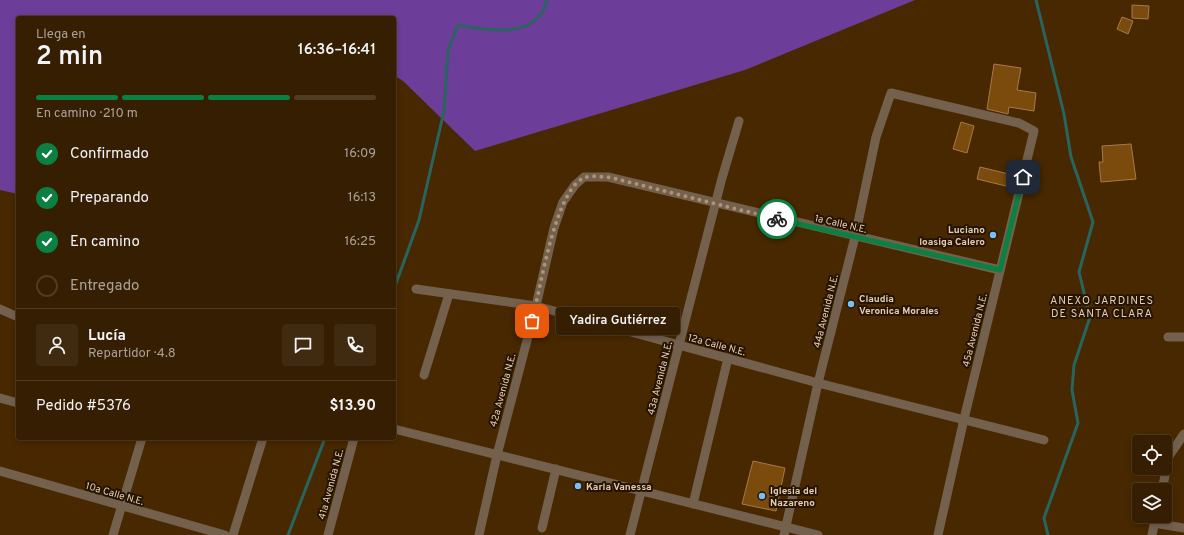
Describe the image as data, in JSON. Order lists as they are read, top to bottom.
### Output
{
  "streets": {
    "street": [
      "1a Calle N.E.",
      "44a Avenida N.E.",
      "45a Avenida N.E.",
      "12a Calle N.E.",
      "43a Avenida N.E.",
      "42a Avenida N.E.",
      "41a Avenida N.E.",
      "10a Calle N.E."
    ]
  },
  "crossings": [
    ["1a Calle N.E.", "44a Avenida N.E."],
    ["1a Calle N.E.", "45a Avenida N.E."],
    ["1a Calle N.E.", "43a Avenida N.E."],
    ["1a Calle N.E.", "42a Avenida N.E."],
    ["44a Avenida N.E.", "45a Avenida N.E."],
    ["44a Avenida N.E.", "12a Calle N.E."],
    ["45a Avenida N.E.", "12a Calle N.E."],
    ["12a Calle N.E.", "43a Avenida N.E."],
    ["12a Calle N.E.", "42a Avenida N.E."]
  ],
  "districts": ["ANEXO JARDINES DE SANTA CLARA"],
  "places": [
    "Luciano loasiga Calero",
    "Claudia Veronica Morales",
    "Yadira Gutiérrez",
    "Karla Vanessa",
    "Iglesia del Nazareno"
  ],
  "page": {
    "heading": ["2 min", "Llega en", "16:36–16:41"],
    "panel": [
      "Lucía",
      "Repartidor · 4.8",
      "Pedido #5376",
      "$13.90"
    ],
    "bar": "En camino · 210 m",
    "list": [
      ["Confirmado", "16:09"],
      ["Preparando", "16:13"],
      ["En camino", "16:25"],
      "Entregado"
    ],
    "bubble": "Yadira Gutiérrez"
  }
}
